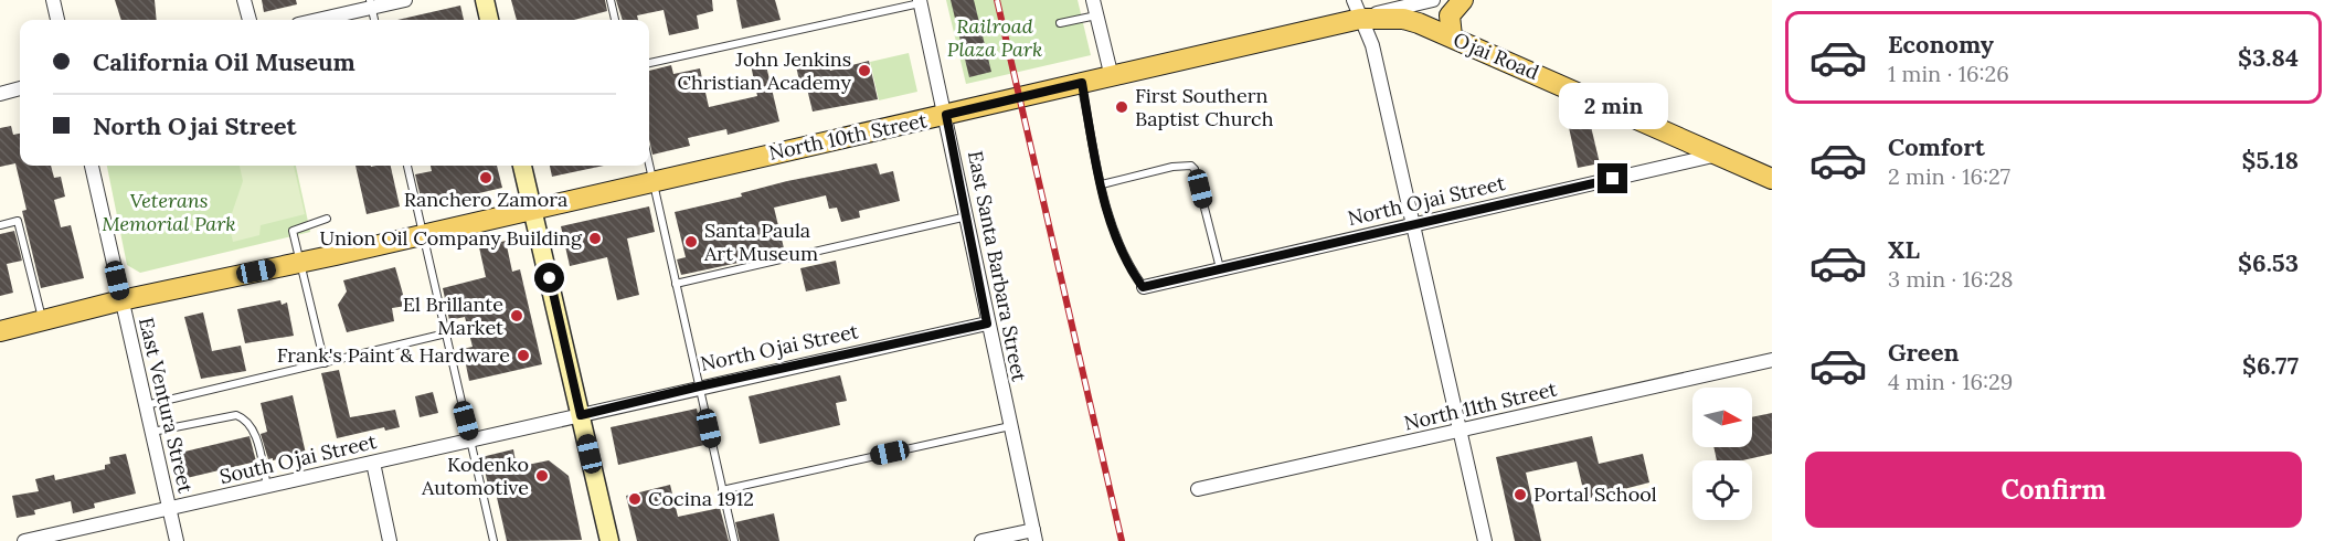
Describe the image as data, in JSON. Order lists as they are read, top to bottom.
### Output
{
  "streets": {
    "main road": ["Ojai Road", "North 10th Street"],
    "street": [
      "North Ojai Street",
      "East Santa Barbara Street",
      "East Ventura Street",
      "North 11th Street",
      "South Ojai Street"
    ]
  },
  "crossings": [
    ["Ojai Road", "North 10th Street"],
    ["Ojai Road", "North Ojai Street"],
    ["North 10th Street", "East Santa Barbara Street"],
    ["North 10th Street", "East Ventura Street"],
    ["North Ojai Street", "East Santa Barbara Street"],
    ["North Ojai Street", "South Ojai Street"],
    ["East Ventura Street", "South Ojai Street"]
  ],
  "parks": ["Railroad Plaza Park", "Veterans Memorial Park"],
  "places": [
    "John Jenkins Christian Academy",
    "First Southern Baptist Church",
    "Ranchero Zamora",
    "Union Oil Company Building",
    "Santa Paula Art Museum",
    "El Brillante Market",
    "Frank's Paint & Hardware",
    "Kodenko Automotive",
    "Portal School",
    "Cocina 1912"
  ],
  "north": "right",
  "page": {
    "list": [
      {
        "name": "Economy",
        "note": "1 min · 16:26",
        "value": "$3.84"
      },
      {
        "name": "Comfort",
        "note": "2 min · 16:27",
        "value": "$5.18"
      },
      {
        "name": "XL",
        "note": "3 min · 16:28",
        "value": "$6.53"
      },
      {
        "name": "Green",
        "note": "4 min · 16:29",
        "value": "$6.77"
      }
    ],
    "banner": ["California Oil Museum", "North Ojai Street"],
    "bubble": "2 min",
    "buttons": "Confirm"
  }
}
